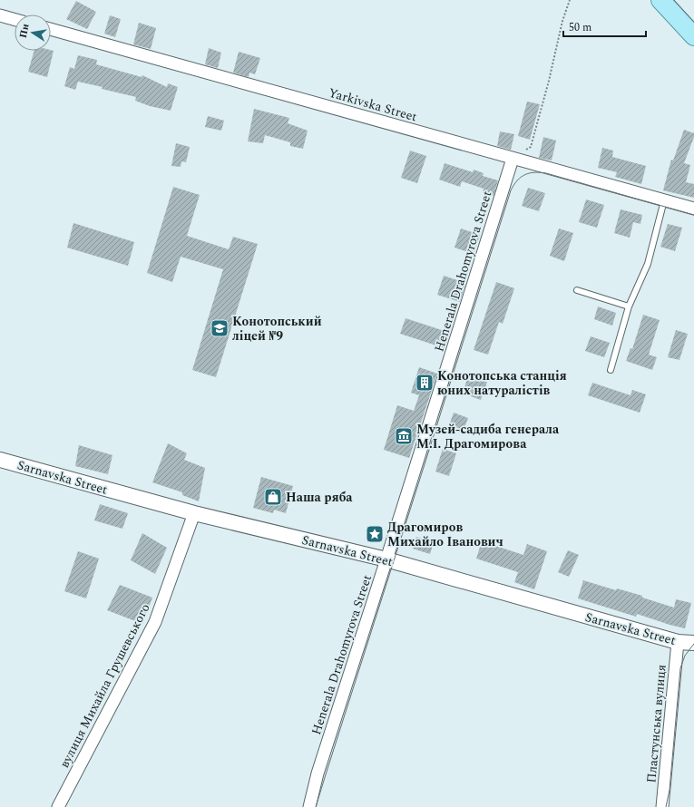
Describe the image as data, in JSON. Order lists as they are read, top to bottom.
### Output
{
  "streets": {
    "street": [
      "Yarkivska Street",
      "Henerala Drahomyrova Street",
      "Sarnavska Street",
      "вулиця Михайла Грушевського",
      "Пластунська вулиця"
    ]
  },
  "crossings": [
    ["Yarkivska Street", "Henerala Drahomyrova Street"],
    ["Henerala Drahomyrova Street", "Sarnavska Street"],
    ["Sarnavska Street", "вулиця Михайла Грушевського"],
    ["Sarnavska Street", "Пластунська вулиця"]
  ],
  "places": {
    "school or university": ["Конотопський ліцей №9"],
    "building": ["Конотопська станція юних натуралістів"],
    "museum": ["Музей-садиба генерала М.І. Драгомирова"],
    "shop": ["Наша ряба"],
    "place": ["Драгомиров Михайло Іванович"]
  },
  "scale_bar": "50 m",
  "north": "left"
}
